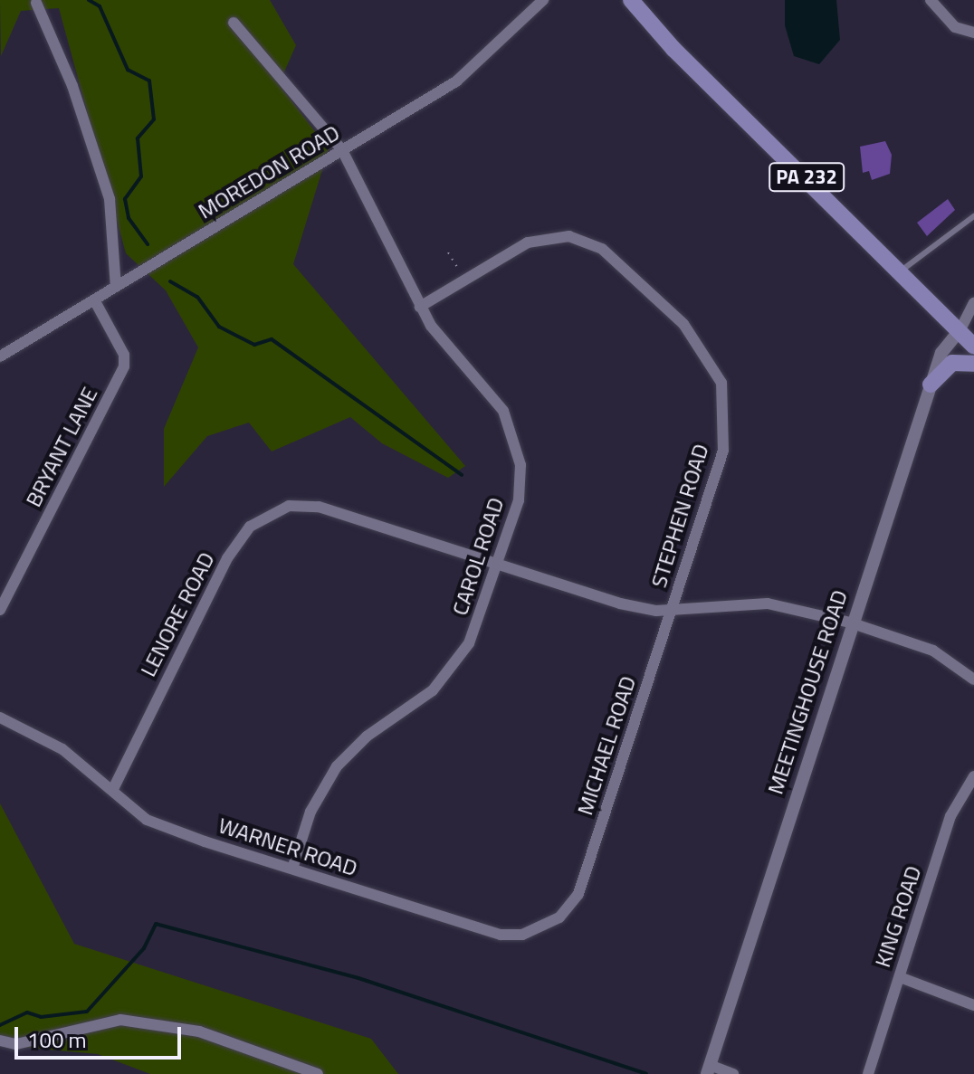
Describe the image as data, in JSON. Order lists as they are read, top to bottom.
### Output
{
  "streets": {
    "main road": ["PA 232"],
    "street": [
      "MOREDON ROAD",
      "BRYANT LANE",
      "STEPHEN ROAD",
      "CAROL ROAD",
      "LENORE ROAD",
      "MEETINGHOUSE ROAD",
      "MICHAEL ROAD",
      "WARNER ROAD",
      "KING ROAD"
    ]
  },
  "crossings": [
    ["MOREDON ROAD", "BRYANT LANE"],
    ["MOREDON ROAD", "CAROL ROAD"],
    ["PA 232", "MEETINGHOUSE ROAD"],
    ["STEPHEN ROAD", "CAROL ROAD"],
    ["STEPHEN ROAD", "MICHAEL ROAD"],
    ["CAROL ROAD", "LENORE ROAD"],
    ["CAROL ROAD", "WARNER ROAD"],
    ["LENORE ROAD", "WARNER ROAD"],
    ["MICHAEL ROAD", "WARNER ROAD"]
  ],
  "scale_bar": "100 m"
}
